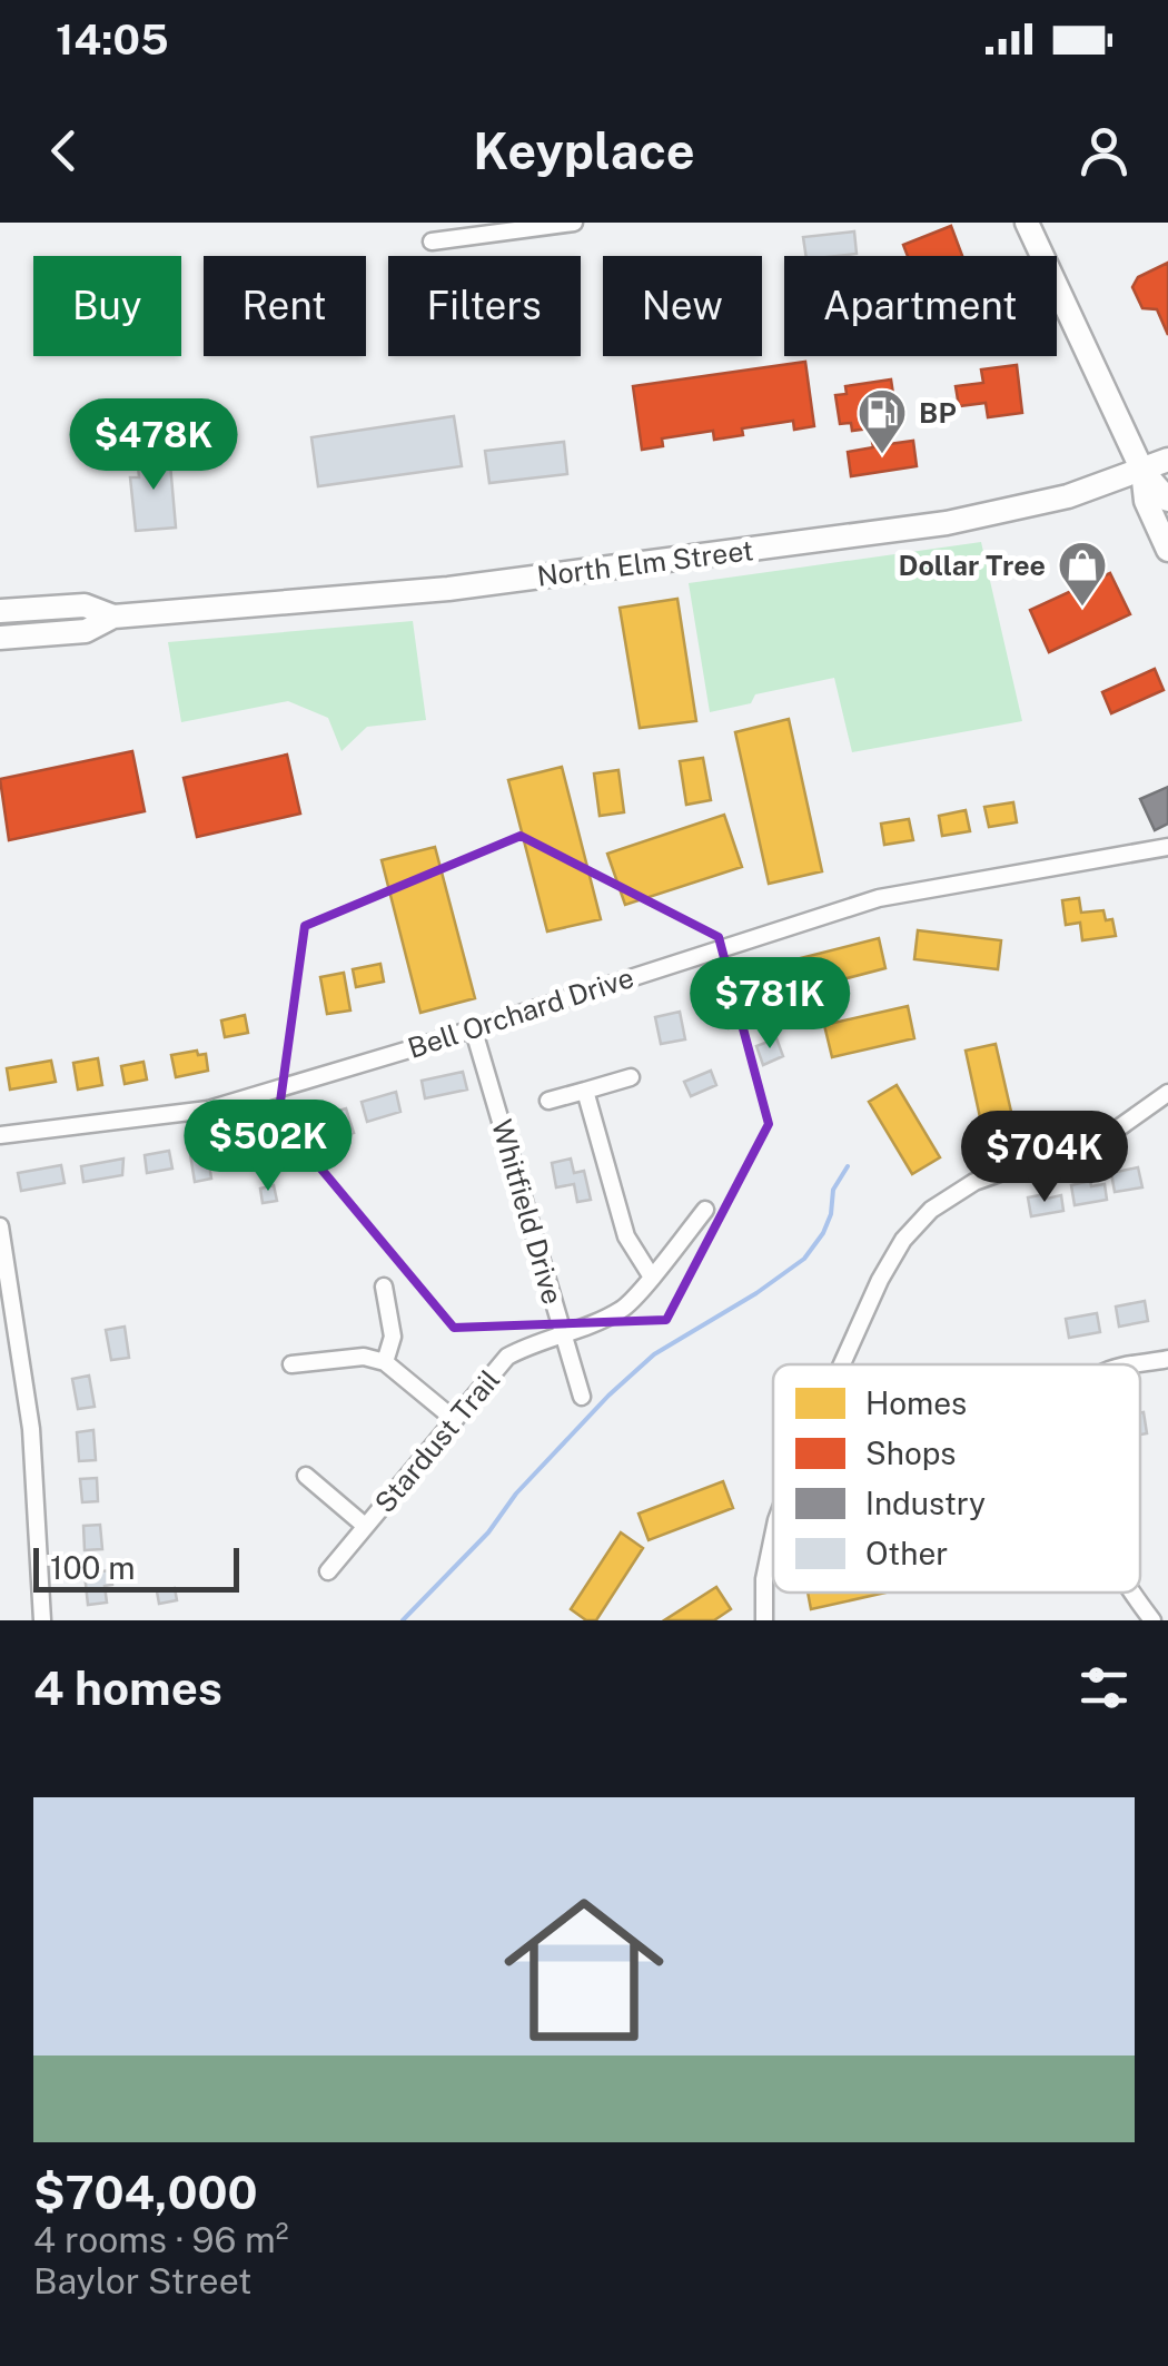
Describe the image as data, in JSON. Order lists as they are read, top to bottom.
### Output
{
  "streets": {
    "main road": ["North Elm Street"],
    "street": ["Bell Orchard Drive", "Whitfield Drive", "Stardust Trail"]
  },
  "crossings": [
    ["Bell Orchard Drive", "Whitfield Drive"],
    ["Whitfield Drive", "Stardust Trail"]
  ],
  "places": {
    "fuel station": ["BP"],
    "shop": ["Dollar Tree"]
  },
  "legend": [
    "Homes",
    "Shops",
    "Industry",
    "Other"
  ],
  "scale_bar": "100 m",
  "page": {
    "status": "14:05",
    "header": "Keyplace",
    "chip": [
      "Buy",
      "Rent",
      "Filters",
      "New",
      "Apartment"
    ],
    "price": [
      "$478K",
      "$781K",
      "$502K",
      "$704K"
    ],
    "scale": "100 m",
    "heading": "4 homes",
    "list": [
      {
        "name": "$704,000",
        "note": "4 rooms · 96 m² · Baylor Street"
      }
    ]
  }
}
